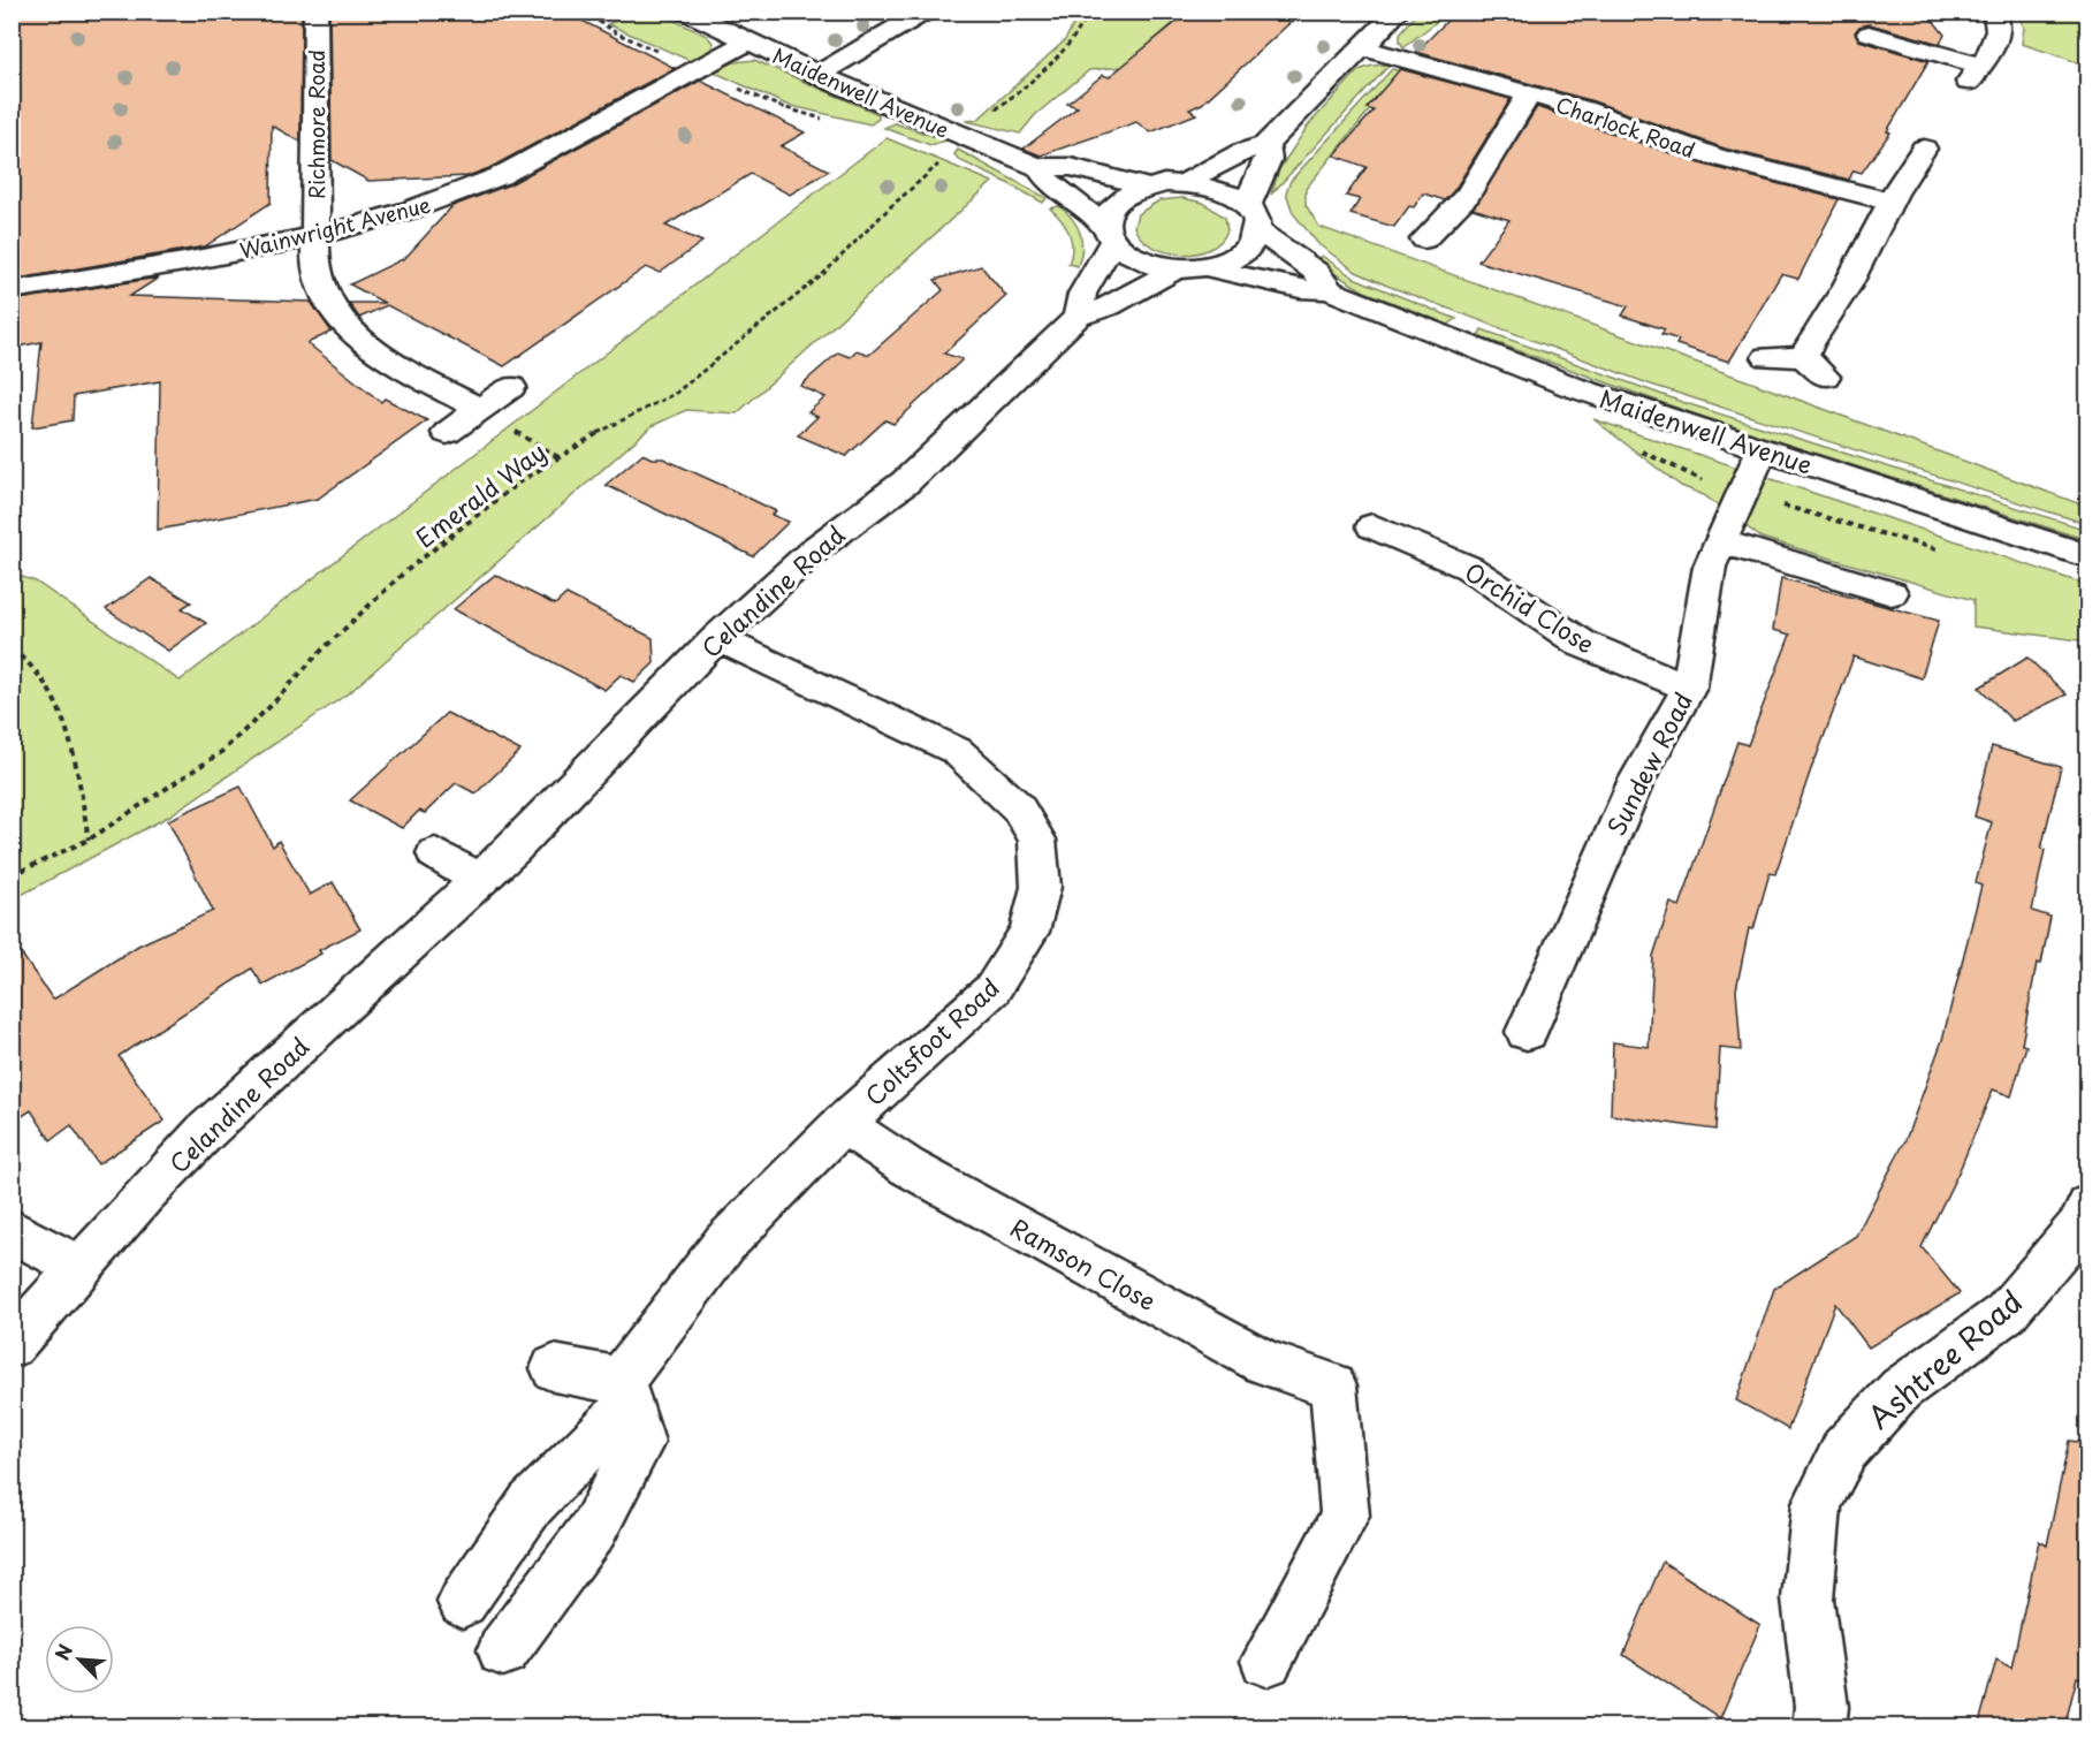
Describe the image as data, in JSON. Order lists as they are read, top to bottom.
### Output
{
  "streets": {
    "street": [
      "Maidenwell Avenue",
      "Richmore Road",
      "Charlock Road",
      "Wainwright Avenue",
      "Celandine Road",
      "Orchid Close",
      "Sundew Road",
      "Coltsfoot Road",
      "Ramson Close",
      "Ashtree Road"
    ],
    "path": ["Emerald Way"]
  },
  "crossings": [
    ["Maidenwell Avenue", "Wainwright Avenue"],
    ["Maidenwell Avenue", "Emerald Way"],
    ["Maidenwell Avenue", "Celandine Road"],
    ["Maidenwell Avenue", "Sundew Road"],
    ["Richmore Road", "Wainwright Avenue"],
    ["Celandine Road", "Coltsfoot Road"],
    ["Orchid Close", "Sundew Road"],
    ["Coltsfoot Road", "Ramson Close"]
  ],
  "north": "top left"
}
